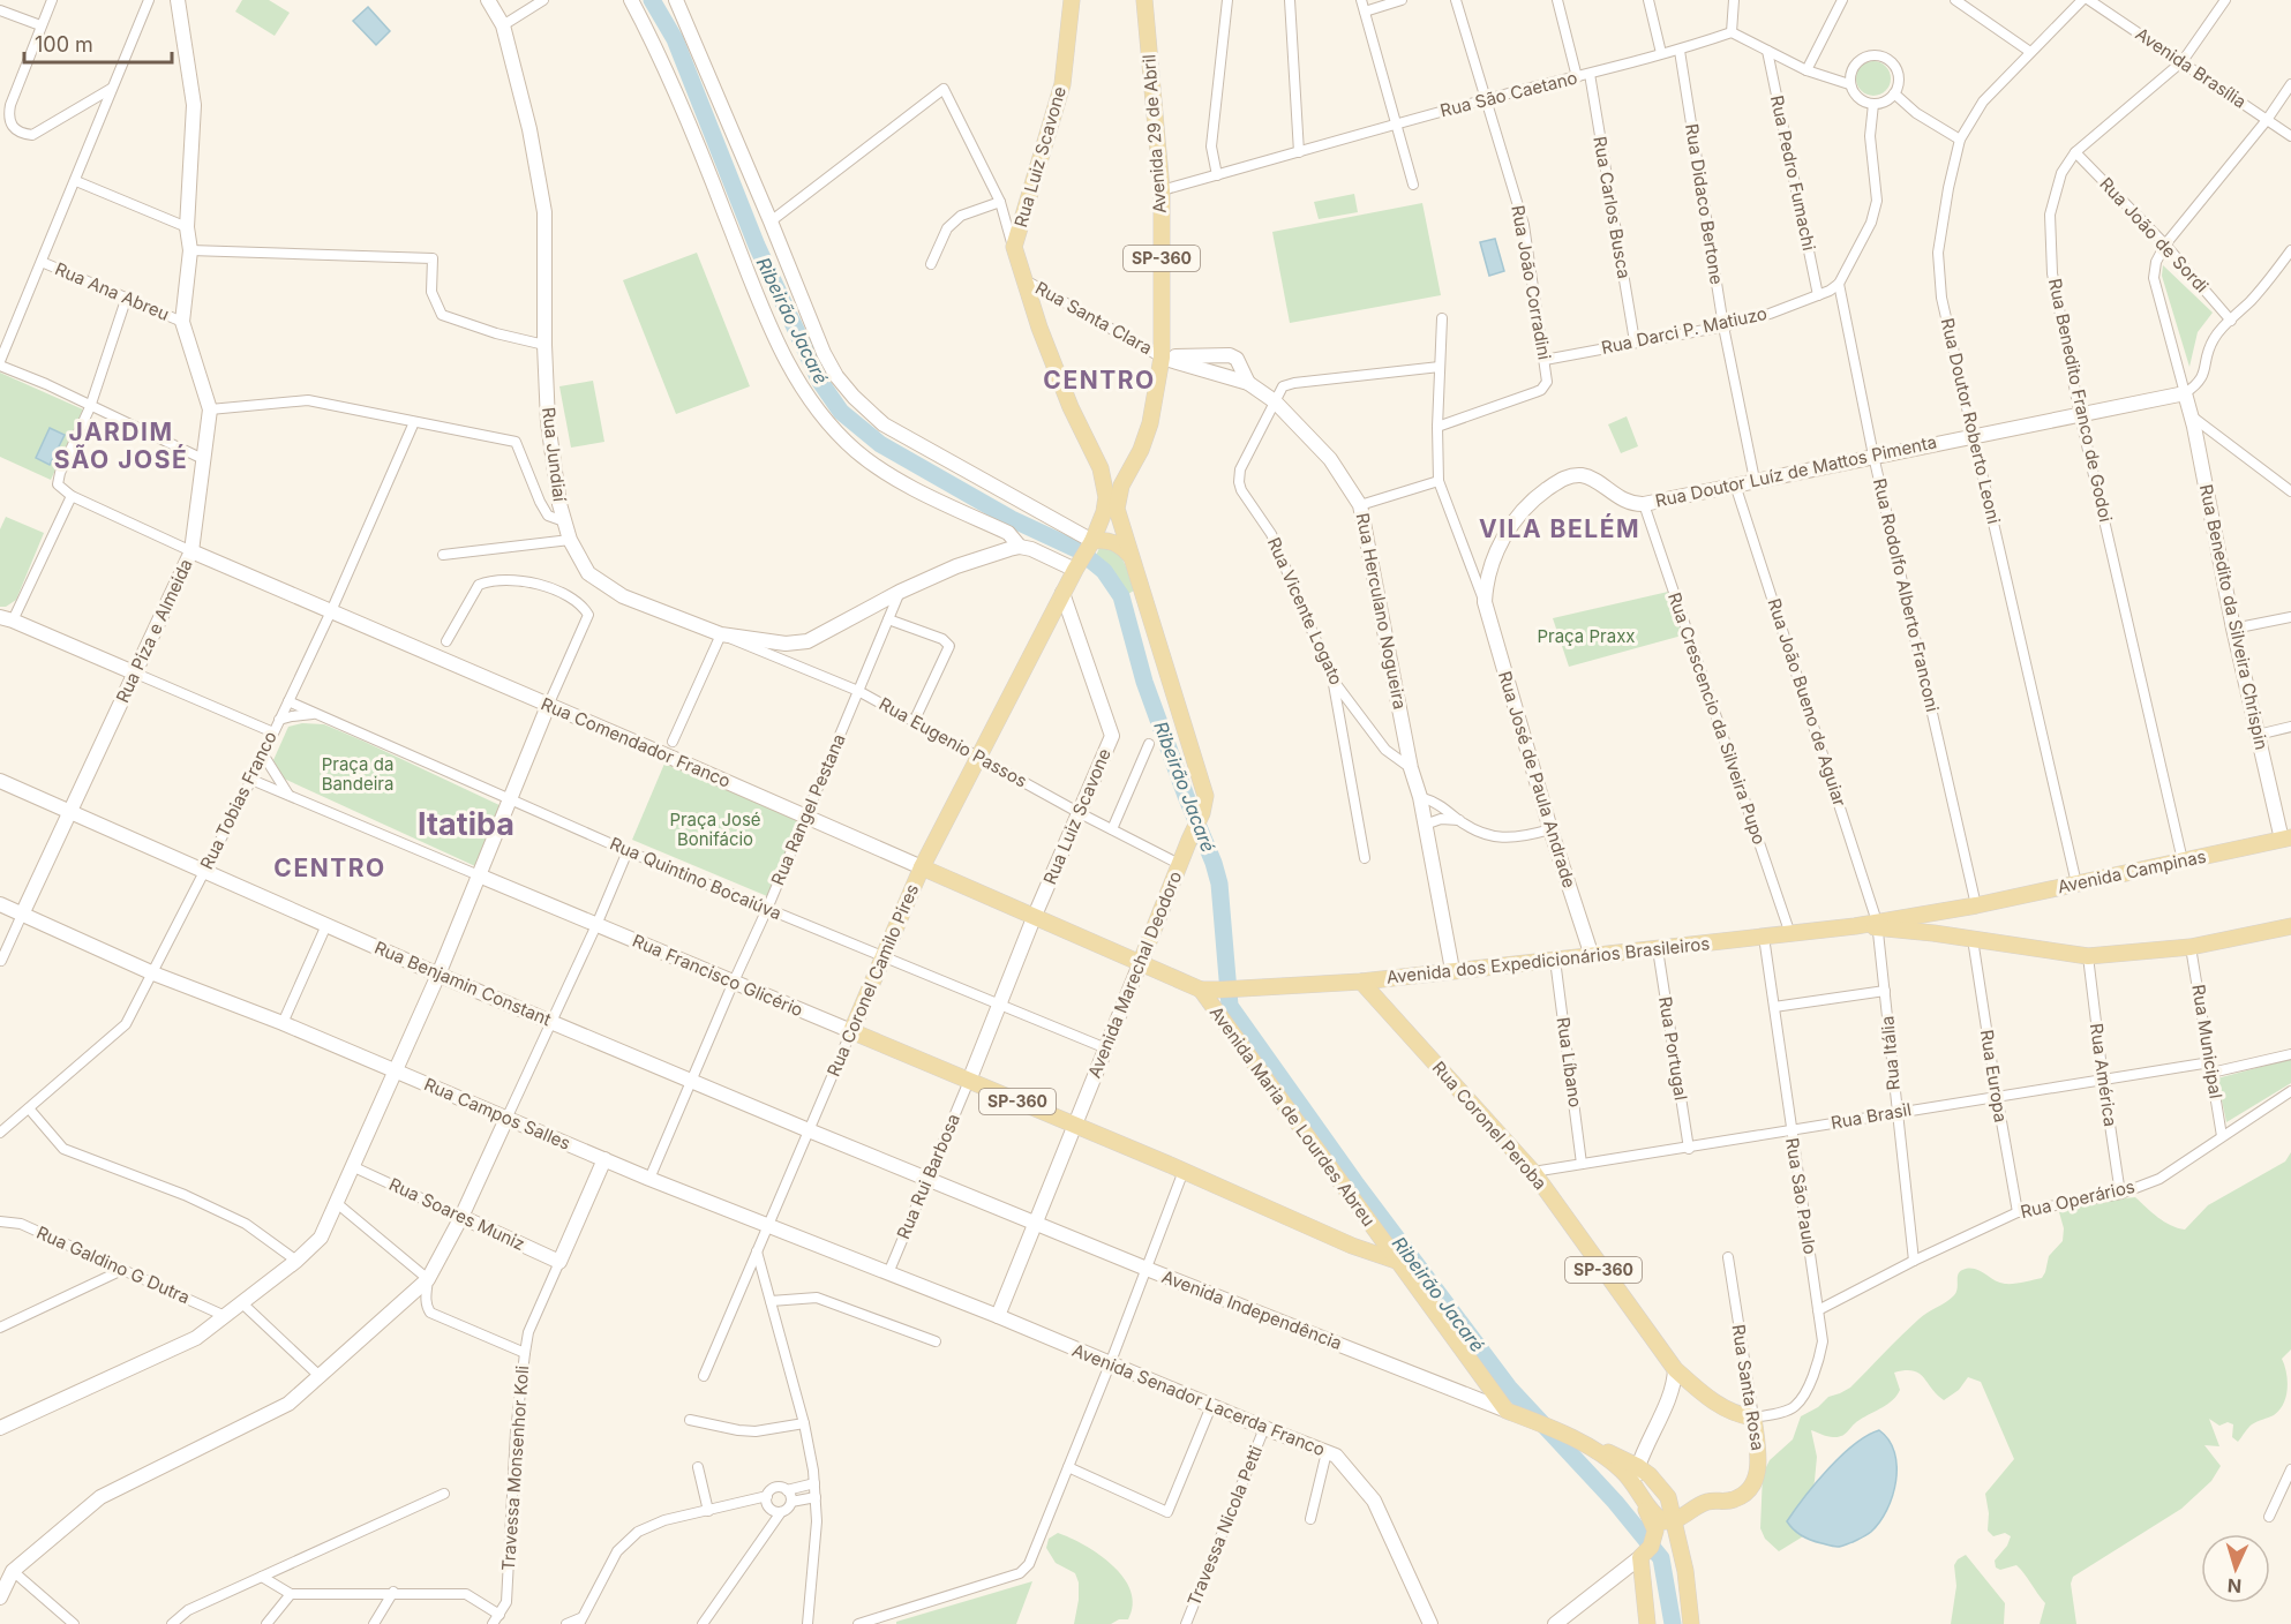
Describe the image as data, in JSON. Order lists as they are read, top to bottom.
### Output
{
  "streets": {
    "main road": [
      "Avenida 29 de Abril",
      "Rua Luiz Scavone",
      "SP-360",
      "Rua Jundiaí",
      "Rua Doutor Luíz de Mattos Pimenta",
      "Rua Herculano Nogueira",
      "Rua Benedito da Silveira Chrispin",
      "Rua Piza e Almeida",
      "Rua Comendador Franco",
      "Rua José de Paula Andrade",
      "Avenida Campinas",
      "Avenida dos Expedicionários Brasileiros",
      "Avenida Marechal Deodoro",
      "Rua Francisco Glicério",
      "Rua Coronel Camilo Pires",
      "Rua Benjamin Constant",
      "Rua Campos Salles",
      "Avenida Maria de Lourdes Abreu",
      "Rua Coronel Peroba",
      "Rua Soares Muniz",
      "Avenida Independência",
      "Rua Santa Rosa",
      "Avenida Senador Lacerda Franco",
      "Travessa Monsenhor Koli"
    ],
    "street": [
      "Avenida Brasília",
      "Rua São Caetano",
      "Rua Pedro Fumachi",
      "Rua Didaco Bertone",
      "Rua Carlos Busca",
      "Rua João de Sordi",
      "Rua João Corradini",
      "Rua Ana Abreu",
      "Rua Santa Clara",
      "Rua Darci P. Matiuzo",
      "Rua Benedito Franco de Godoi",
      "Rua Doutor Roberto Leoni",
      "Rua Rodolfo Alberto Franconi",
      "Rua Vicente Logato",
      "Rua João Bueno de Aguiar",
      "Rua Crescencio da Silveira Pupo",
      "Rua Eugenio Passos",
      "Rua Tobias Franco",
      "Rua Rangel Pestana",
      "Rua Quintino Bocaiúva",
      "Rua Municipal",
      "Rua Portugal",
      "Rua Itália",
      "Rua Líbano",
      "Rua América",
      "Rua Europa",
      "Rua Brasil",
      "Rua Rui Barbosa",
      "Rua São Paulo",
      "Rua Operários",
      "Rua Galdino G Dutra",
      "Travessa Nicola Petti"
    ]
  },
  "crossings": [
    ["Avenida Brasília", "Rua Benedito Franco de Godoi"],
    ["Rua São Caetano", "Avenida 29 de Abril"],
    ["Rua São Caetano", "Rua Didaco Bertone"],
    ["Rua São Caetano", "Rua Carlos Busca"],
    ["Rua São Caetano", "Rua João Corradini"],
    ["Avenida 29 de Abril", "Rua Santa Clara"],
    ["Avenida 29 de Abril", "Rua Herculano Nogueira"],
    ["Avenida 29 de Abril", "Avenida Marechal Deodoro"],
    ["Rua Luiz Scavone", "Rua Santa Clara"],
    ["Rua Luiz Scavone", "Rua Comendador Franco"],
    ["Rua Luiz Scavone", "Rua Eugenio Passos"],
    ["Rua Luiz Scavone", "Rua Quintino Bocaiúva"],
    ["Rua Luiz Scavone", "Rua Francisco Glicério"],
    ["Rua Luiz Scavone", "Rua Coronel Camilo Pires"],
    ["Rua Luiz Scavone", "Rua Rui Barbosa"],
    ["Rua Pedro Fumachi", "Rua Darci P. Matiuzo"],
    ["Rua Didaco Bertone", "Rua Darci P. Matiuzo"],
    ["Rua Didaco Bertone", "Rua Doutor Luíz de Mattos Pimenta"],
    ["Rua Carlos Busca", "Rua Darci P. Matiuzo"],
    ["Rua João de Sordi", "Rua Benedito Franco de Godoi"],
    ["SP-360", "Rua Francisco Glicério"],
    ["SP-360", "Avenida Maria de Lourdes Abreu"],
    ["Rua João Corradini", "Rua Darci P. Matiuzo"],
    ["Rua Ana Abreu", "Rua Piza e Almeida"],
    ["Rua Santa Clara", "Rua Herculano Nogueira"],
    ["Rua Darci P. Matiuzo", "Rua Rodolfo Alberto Franconi"],
    ["Rua Benedito Franco de Godoi", "Rua Doutor Luíz de Mattos Pimenta"],
    ["Rua Benedito Franco de Godoi", "Avenida Campinas"],
    ["Rua Doutor Roberto Leoni", "Rua Doutor Luíz de Mattos Pimenta"],
    ["Rua Doutor Roberto Leoni", "Avenida Campinas"],
    ["Rua Jundiaí", "Rua Eugenio Passos"],
    ["Rua Jundiaí", "Rua Rangel Pestana"],
    ["Rua Doutor Luíz de Mattos Pimenta", "Rua Rodolfo Alberto Franconi"],
    ["Rua Doutor Luíz de Mattos Pimenta", "Rua Benedito da Silveira Chrispin"],
    ["Rua Doutor Luíz de Mattos Pimenta", "Rua João Bueno de Aguiar"],
    ["Rua Doutor Luíz de Mattos Pimenta", "Rua Crescencio da Silveira Pupo"],
    ["Rua Doutor Luíz de Mattos Pimenta", "Rua José de Paula Andrade"],
    ["Rua Rodolfo Alberto Franconi", "Avenida Campinas"],
    ["Rua Vicente Logato", "Rua Herculano Nogueira"],
    ["Rua Herculano Nogueira", "Avenida dos Expedicionários Brasileiros"],
    ["Rua Benedito da Silveira Chrispin", "Avenida Campinas"],
    ["Rua Piza e Almeida", "Rua Comendador Franco"],
    ["Rua Piza e Almeida", "Rua Benjamin Constant"],
    ["Rua Piza e Almeida", "Rua Campos Salles"],
    ["Rua João Bueno de Aguiar", "Avenida Campinas"],
    ["Rua João Bueno de Aguiar", "Avenida dos Expedicionários Brasileiros"],
    ["Rua João Bueno de Aguiar", "Rua Itália"],
    ["Rua Crescencio da Silveira Pupo", "Avenida dos Expedicionários Brasileiros"],
    ["Rua Comendador Franco", "Rua Tobias Franco"],
    ["Rua Comendador Franco", "Rua Rangel Pestana"],
    ["Rua Comendador Franco", "Avenida dos Expedicionários Brasileiros"],
    ["Rua Comendador Franco", "Avenida Marechal Deodoro"],
    ["Rua Comendador Franco", "Rua Coronel Camilo Pires"],
    ["Rua Comendador Franco", "Avenida Maria de Lourdes Abreu"],
    ["Rua Eugenio Passos", "Rua Rangel Pestana"],
    ["Rua Eugenio Passos", "Avenida Marechal Deodoro"],
    ["Rua Eugenio Passos", "Rua Coronel Camilo Pires"],
    ["Rua José de Paula Andrade", "Avenida dos Expedicionários Brasileiros"],
    ["Rua Tobias Franco", "Rua Quintino Bocaiúva"],
    ["Rua Tobias Franco", "Rua Francisco Glicério"],
    ["Rua Tobias Franco", "Rua Benjamin Constant"],
    ["Rua Tobias Franco", "Rua Campos Salles"],
    ["Rua Rangel Pestana", "Rua Quintino Bocaiúva"],
    ["Rua Rangel Pestana", "Rua Francisco Glicério"],
    ["Rua Rangel Pestana", "Rua Benjamin Constant"],
    ["Rua Rangel Pestana", "Rua Campos Salles"],
    ["Avenida Campinas", "Avenida dos Expedicionários Brasileiros"],
    ["Avenida Campinas", "Rua Itália"],
    ["Rua Quintino Bocaiúva", "Avenida Marechal Deodoro"],
    ["Rua Quintino Bocaiúva", "Rua Coronel Camilo Pires"],
    ["Avenida dos Expedicionários Brasileiros", "Rua Portugal"],
    ["Avenida dos Expedicionários Brasileiros", "Rua Itália"],
    ["Avenida dos Expedicionários Brasileiros", "Rua Líbano"],
    ["Avenida dos Expedicionários Brasileiros", "Avenida Maria de Lourdes Abreu"],
    ["Avenida dos Expedicionários Brasileiros", "Rua Coronel Peroba"],
    ["Avenida dos Expedicionários Brasileiros", "Rua São Paulo"],
    ["Avenida Marechal Deodoro", "Rua Francisco Glicério"],
    ["Avenida Marechal Deodoro", "Rua Campos Salles"],
    ["Avenida Marechal Deodoro", "Avenida Independência"],
    ["Avenida Marechal Deodoro", "Avenida Senador Lacerda Franco"],
    ["Rua Francisco Glicério", "Rua Coronel Camilo Pires"],
    ["Rua Francisco Glicério", "Rua Rui Barbosa"],
    ["Rua Coronel Camilo Pires", "Rua Benjamin Constant"],
    ["Rua Coronel Camilo Pires", "Rua Campos Salles"],
    ["Rua Benjamin Constant", "Rua Rui Barbosa"],
    ["Rua Benjamin Constant", "Avenida Independência"],
    ["Rua Municipal", "Rua Brasil"],
    ["Rua Municipal", "Rua Operários"],
    ["Rua Portugal", "Rua Brasil"],
    ["Rua Itália", "Rua Brasil"],
    ["Rua Itália", "Rua Operários"],
    ["Rua Líbano", "Rua Brasil"],
    ["Rua América", "Rua Brasil"],
    ["Rua América", "Rua Operários"],
    ["Rua Europa", "Rua Brasil"],
    ["Rua Europa", "Rua Operários"],
    ["Rua Campos Salles", "Rua Rui Barbosa"],
    ["Rua Campos Salles", "Avenida Senador Lacerda Franco"],
    ["Rua Campos Salles", "Travessa Monsenhor Koli"],
    ["Avenida Maria de Lourdes Abreu", "Avenida Independência"],
    ["Rua Brasil", "Rua Coronel Peroba"],
    ["Rua Brasil", "Rua São Paulo"],
    ["Rua Coronel Peroba", "Rua São Paulo"],
    ["Rua Coronel Peroba", "Avenida Independência"],
    ["Rua Coronel Peroba", "Rua Santa Rosa"],
    ["Rua Rui Barbosa", "Avenida Independência"],
    ["Rua São Paulo", "Rua Operários"],
    ["Rua São Paulo", "Avenida Independência"],
    ["Rua São Paulo", "Rua Santa Rosa"],
    ["Rua Soares Muniz", "Travessa Monsenhor Koli"],
    ["Avenida Independência", "Rua Santa Rosa"],
    ["Avenida Senador Lacerda Franco", "Travessa Nicola Petti"]
  ],
  "districts": [
    "CENTRO",
    "JARDIM SÃO JOSÉ",
    "VILA BELÉM",
    "Itatiba",
    "CENTRO"
  ],
  "water": ["Ribeirão Jacaré"],
  "parks": ["Praça Praxx", "Praça da Bandeira", "Praça José Bonifácio"],
  "scale_bar": "100 m",
  "north": "bottom"
}
